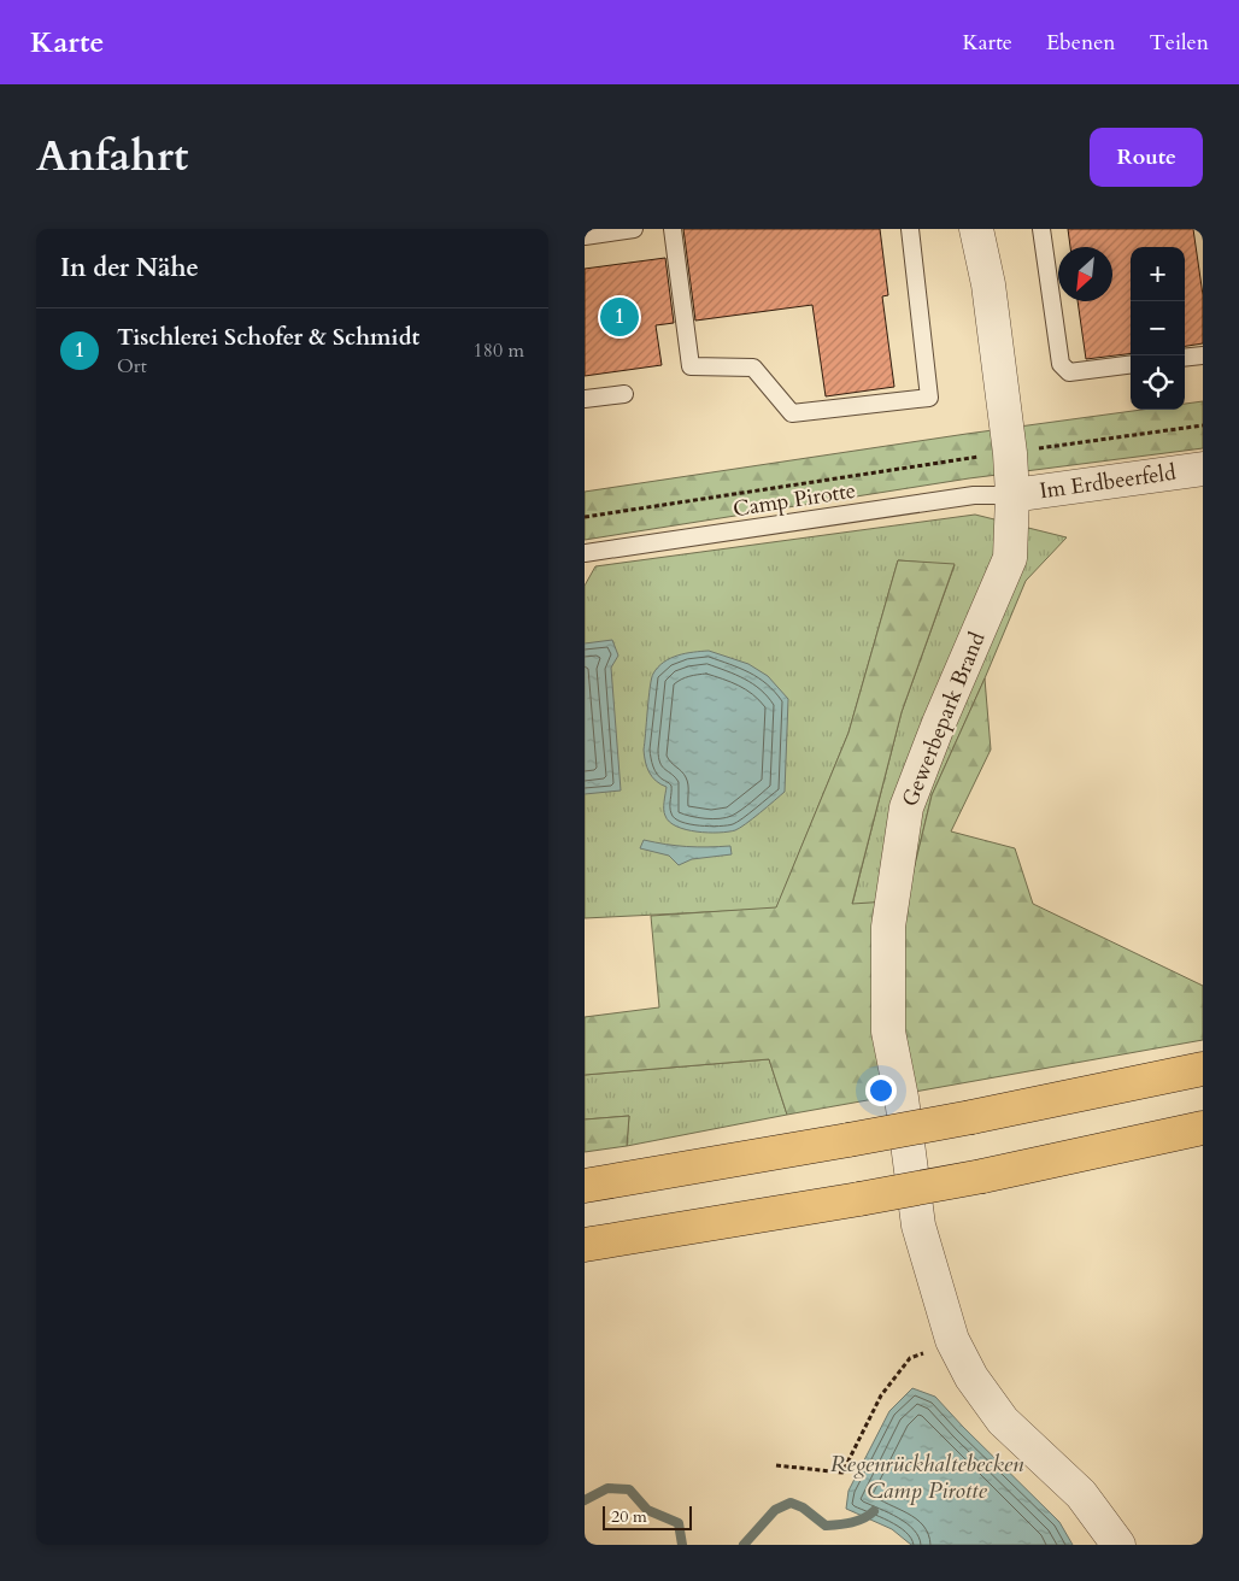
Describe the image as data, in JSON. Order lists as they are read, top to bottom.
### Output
{
  "streets": {
    "street": ["Im Erdbeerfeld", "Gewerbepark Brand"],
    "lane": ["Camp Pirotte"]
  },
  "crossings": [
    ["Im Erdbeerfeld", "Camp Pirotte"],
    ["Im Erdbeerfeld", "Gewerbepark Brand"],
    ["Camp Pirotte", "Gewerbepark Brand"]
  ],
  "water": ["Regenrückhaltebecken Camp Pirotte"],
  "scale_bar": "20 m",
  "north": "bottom left",
  "page": {
    "header": "Karte",
    "nav": ["Karte", "Ebenen", "Teilen"],
    "title": "Anfahrt",
    "buttons": "Route",
    "heading": "In der Nähe",
    "map_buttons": ["+", "−"],
    "pins": "1",
    "list": [
      {
        "mark": "1",
        "name": "Tischlerei Schofer & Schmidt",
        "note": "Ort",
        "value": "180 m"
      }
    ],
    "scale": "20 m"
  }
}
